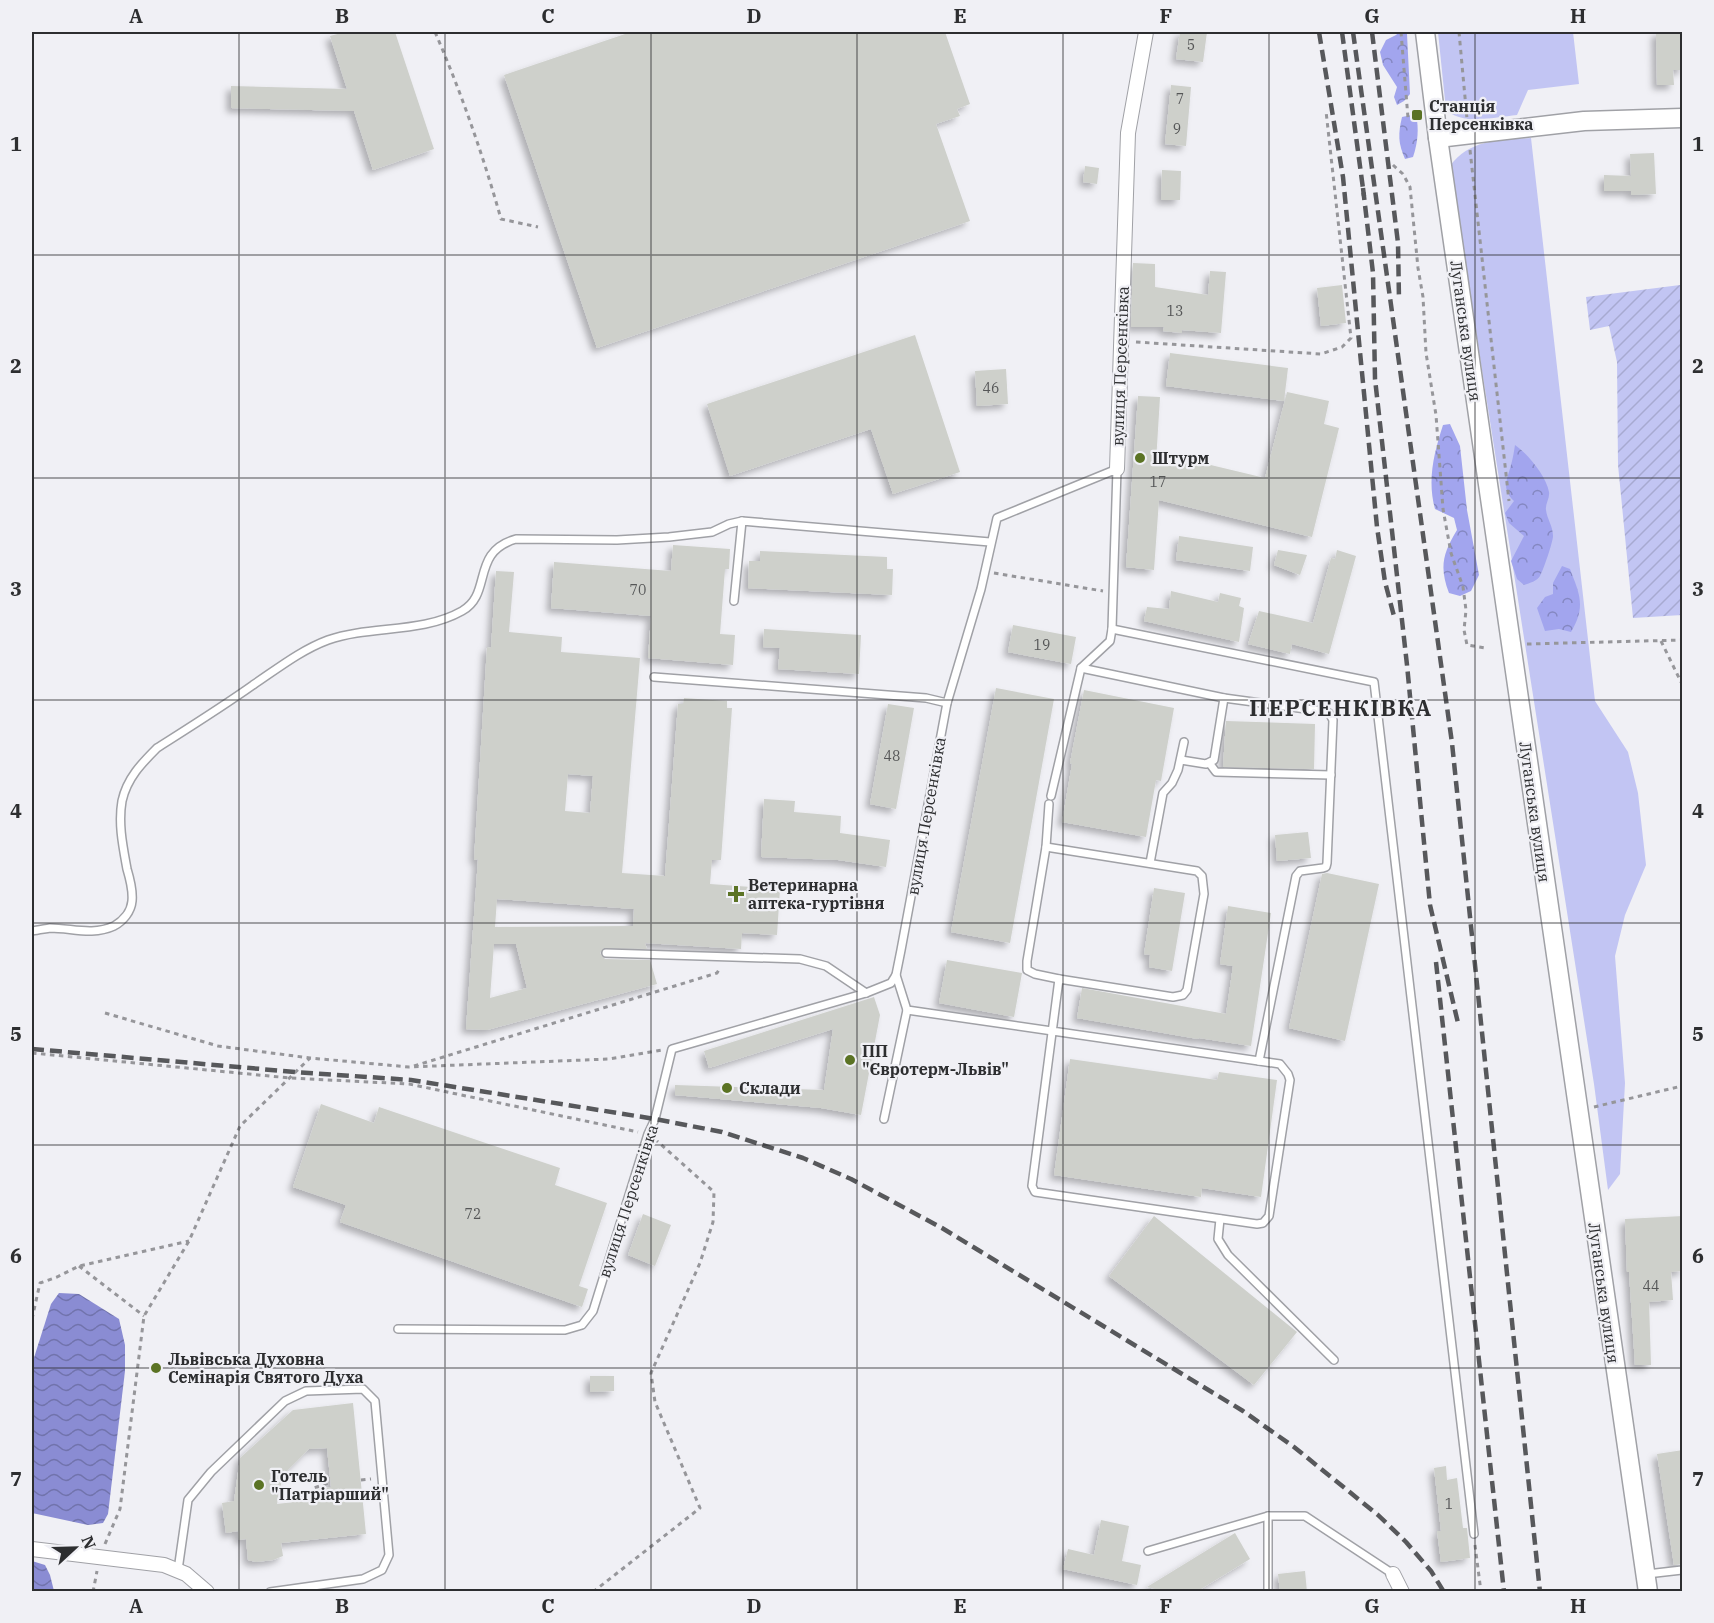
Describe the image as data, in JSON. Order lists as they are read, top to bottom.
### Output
{
  "streets": {
    "main road": ["Луганська вулиця"],
    "street": ["вулиця Персенківка"]
  },
  "districts": ["ПЕРСЕНКІВКА"],
  "places": {
    "transit": ["Станція Персенківка"],
    "other": [
      "Штурм",
      "ПП \"Євротерм-Львів\"",
      "Склади",
      "Львівська Духовна Семінарія Святого Духа",
      "Готель \"Патріарший\""
    ],
    "health": ["Ветеринарна аптека-гуртівня"]
  },
  "house_numbers": [
    "5",
    "7",
    "9",
    "13",
    "46",
    "17",
    "70",
    "19",
    "48",
    "72",
    "44",
    "1"
  ],
  "north": "right",
  "grid": {
    "columns": [
      "A",
      "B",
      "C",
      "D",
      "E",
      "F",
      "G",
      "H"
    ],
    "rows": [
      "1",
      "2",
      "3",
      "4",
      "5",
      "6",
      "7"
    ]
  }
}
